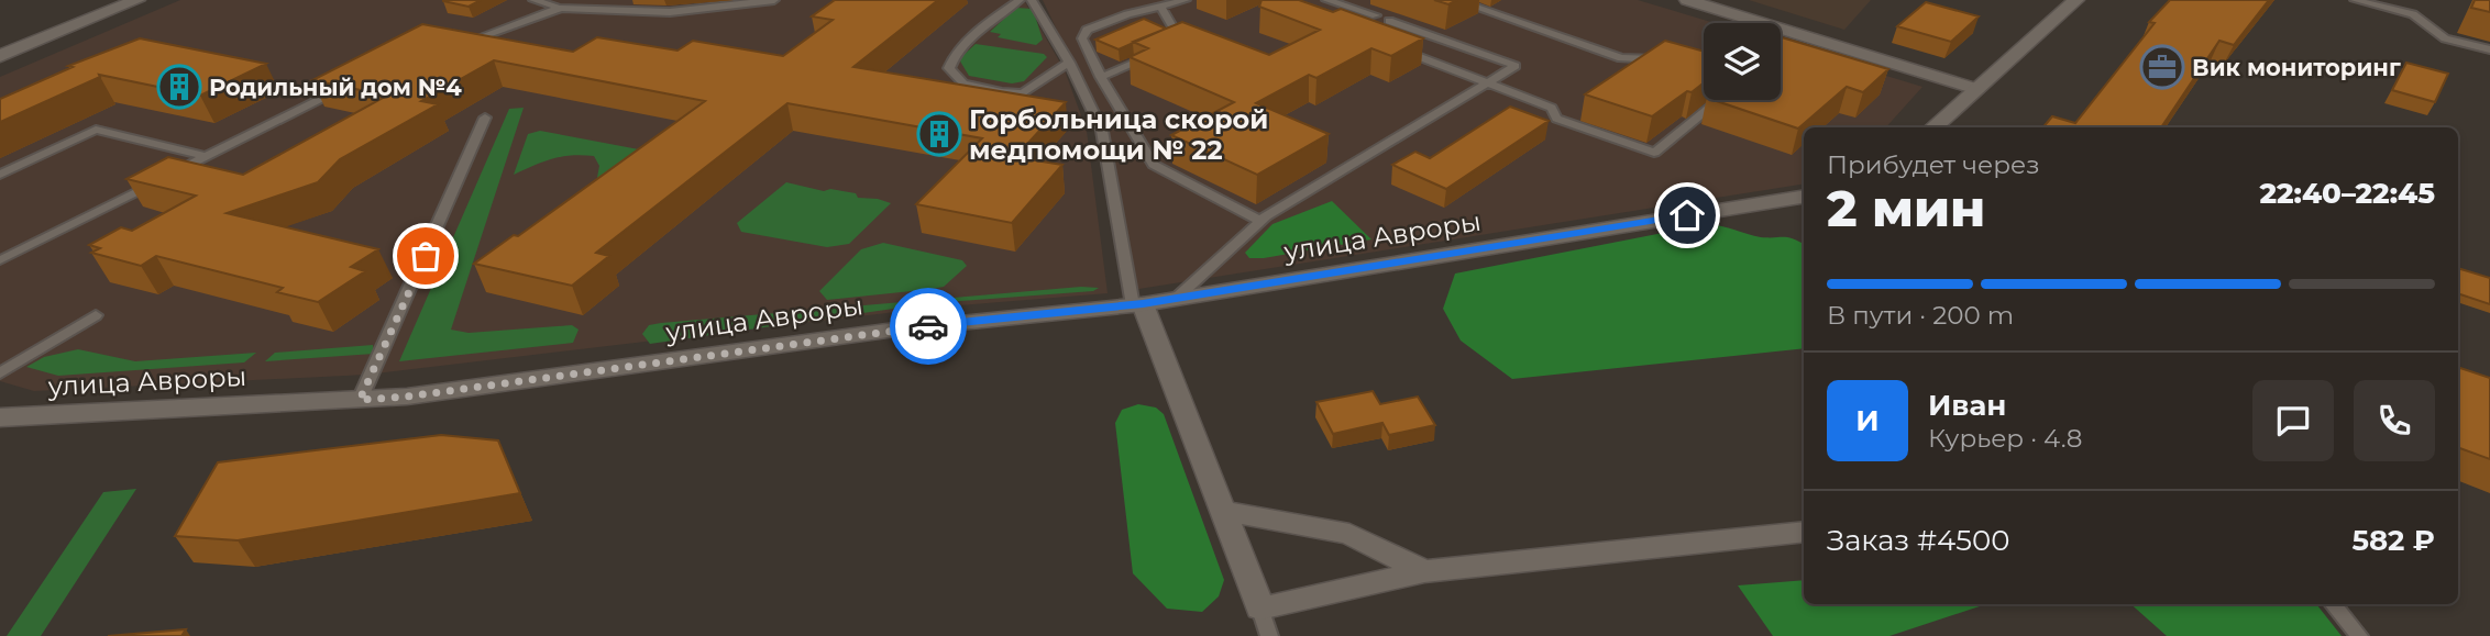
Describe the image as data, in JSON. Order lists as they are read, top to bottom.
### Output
{
  "streets": {
    "street": ["улица Авроры"]
  },
  "places": {
    "office": ["Вик мониторинг"],
    "building": ["Родильный дом №4", "Горбольница скорой медпомощи № 22"]
  },
  "page": {
    "heading": ["2 мин", "Прибудет через", "22:40–22:45"],
    "panel": [
      "Иван",
      "Курьер · 4.8",
      "Заказ #4500",
      "582 ₽"
    ],
    "bar": "В пути · 200 m",
    "round": "И"
  }
}
